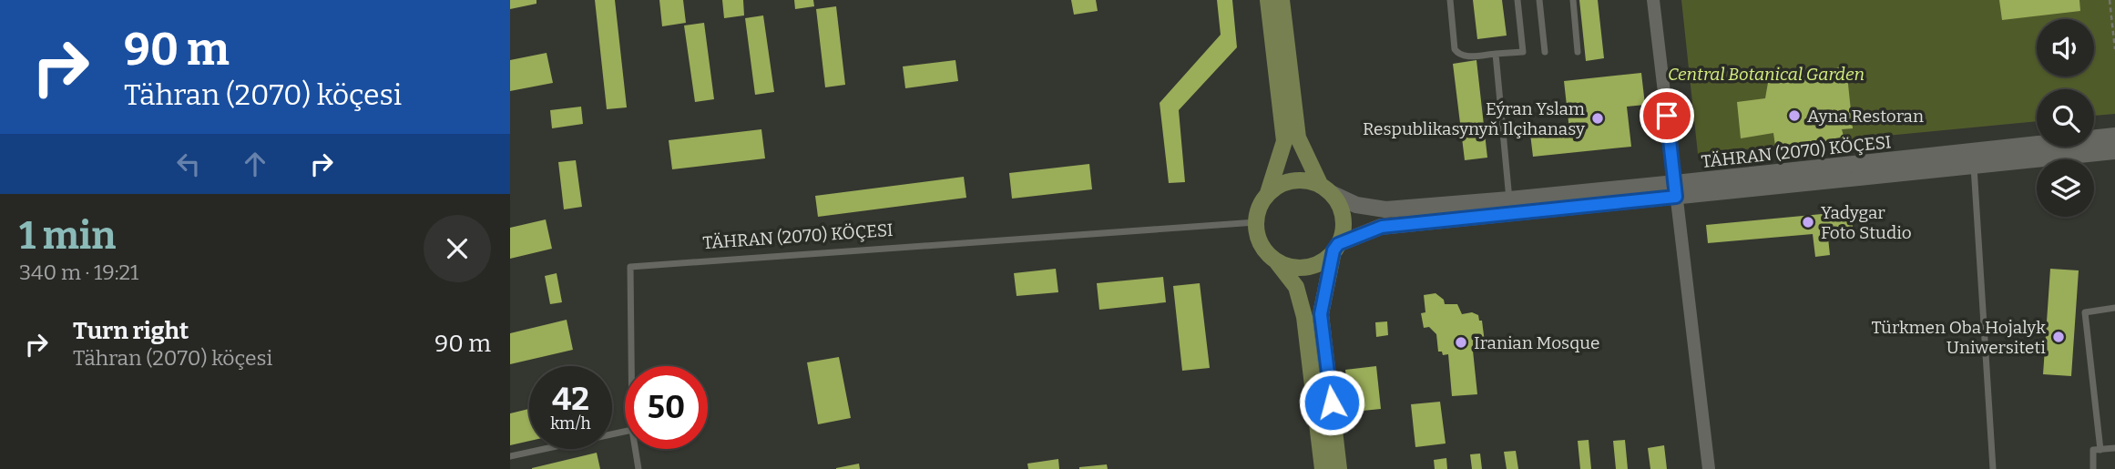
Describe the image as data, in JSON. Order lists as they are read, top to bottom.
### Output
{
  "streets": {
    "street": ["TÄHRAN (2070) KÖÇESI"]
  },
  "parks": ["Central Botanical Garden"],
  "places": [
    "Ayna Restoran",
    "Eýran Yslam Respublikasynyň Ilçihanasy",
    "Yadygar Foto Studio",
    "Türkmen Oba Hojalyk Uniwersiteti",
    "Iranian Mosque"
  ],
  "page": {
    "turn": ["90 m", "Tähran (2070) köçesi"],
    "heading": ["1 min", "340 m · 19:21"],
    "list": [
      {
        "name": "Turn right",
        "note": "Tähran (2070) köçesi",
        "value": "90 m"
      }
    ],
    "speed": "42 km/h",
    "limit": "50"
  }
}
